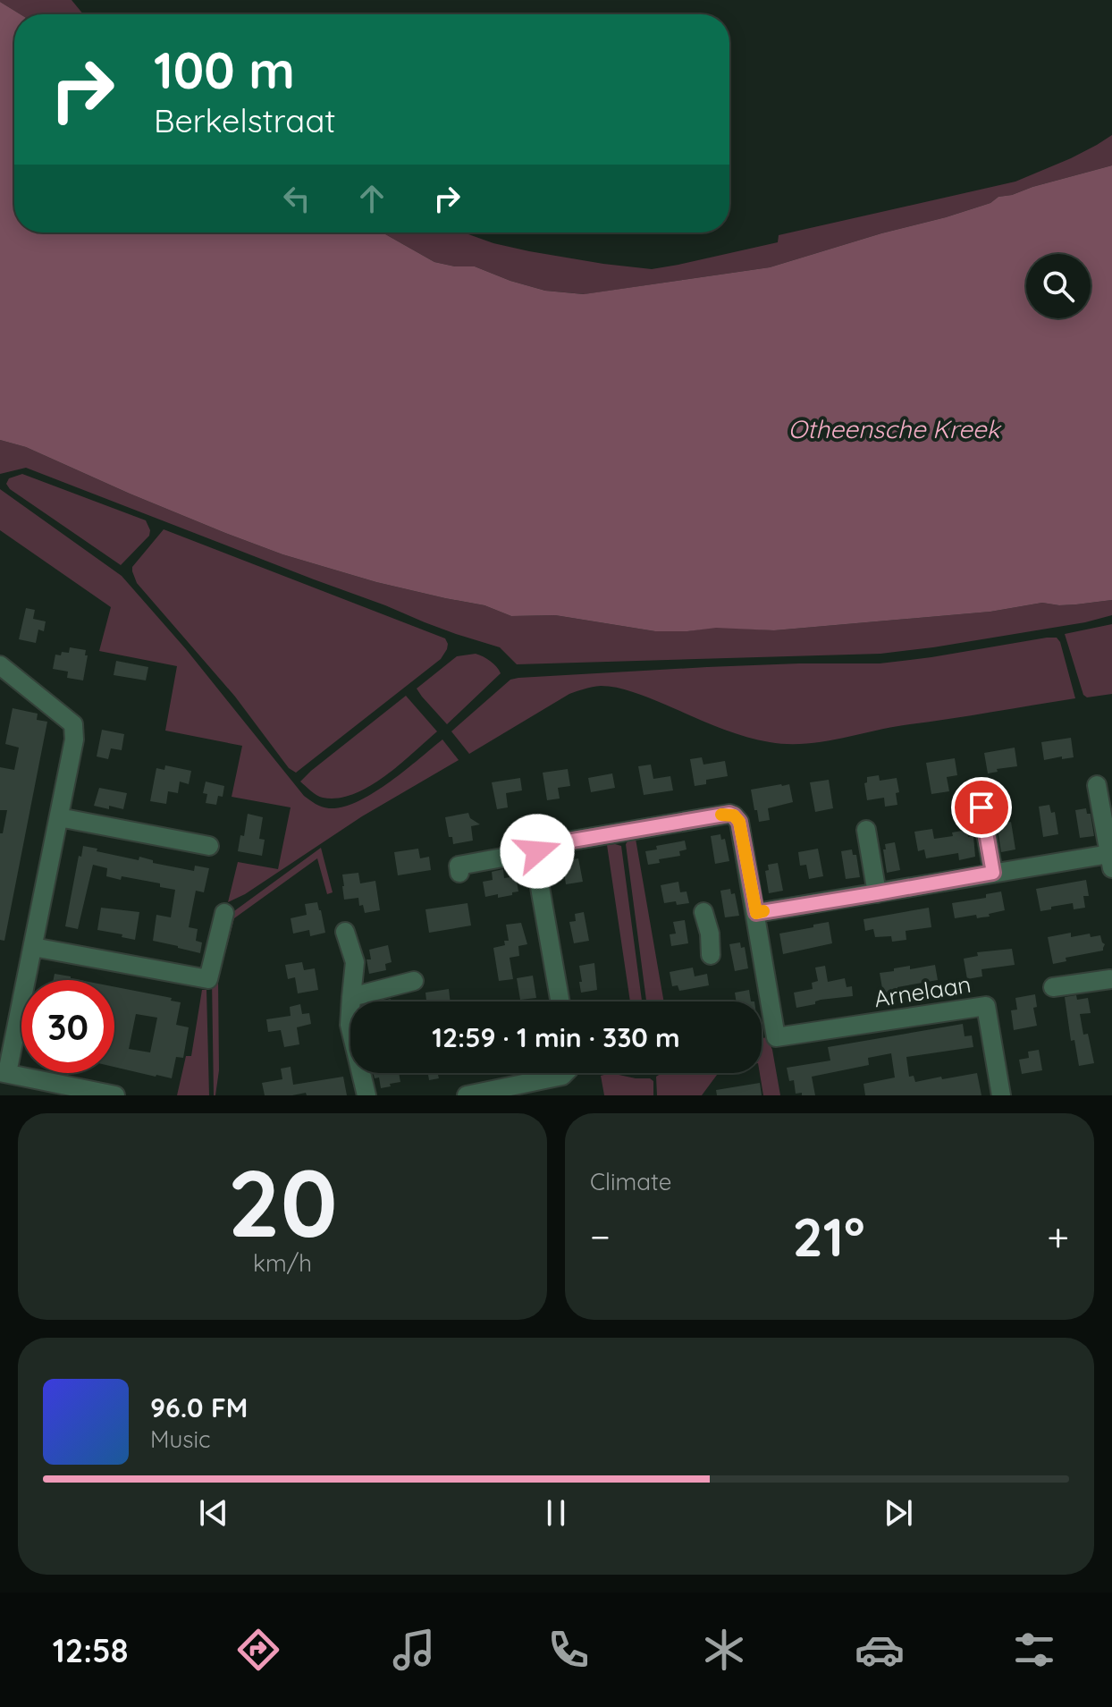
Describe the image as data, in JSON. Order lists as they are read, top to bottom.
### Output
{
  "streets": {
    "street": ["Arnelaan"]
  },
  "water": ["Otheensche Kreek"],
  "page": {
    "turn": ["100 m", "Berkelstraat"],
    "limit": "30",
    "trip": "12:59 · 1 min · 330 m",
    "tile": [
      ["20", "km/h"],
      "Climate"
    ],
    "heat": ["−", "21°", "+"],
    "song": ["96.0 FM", "Music"],
    "tabs": "12:58"
  }
}
